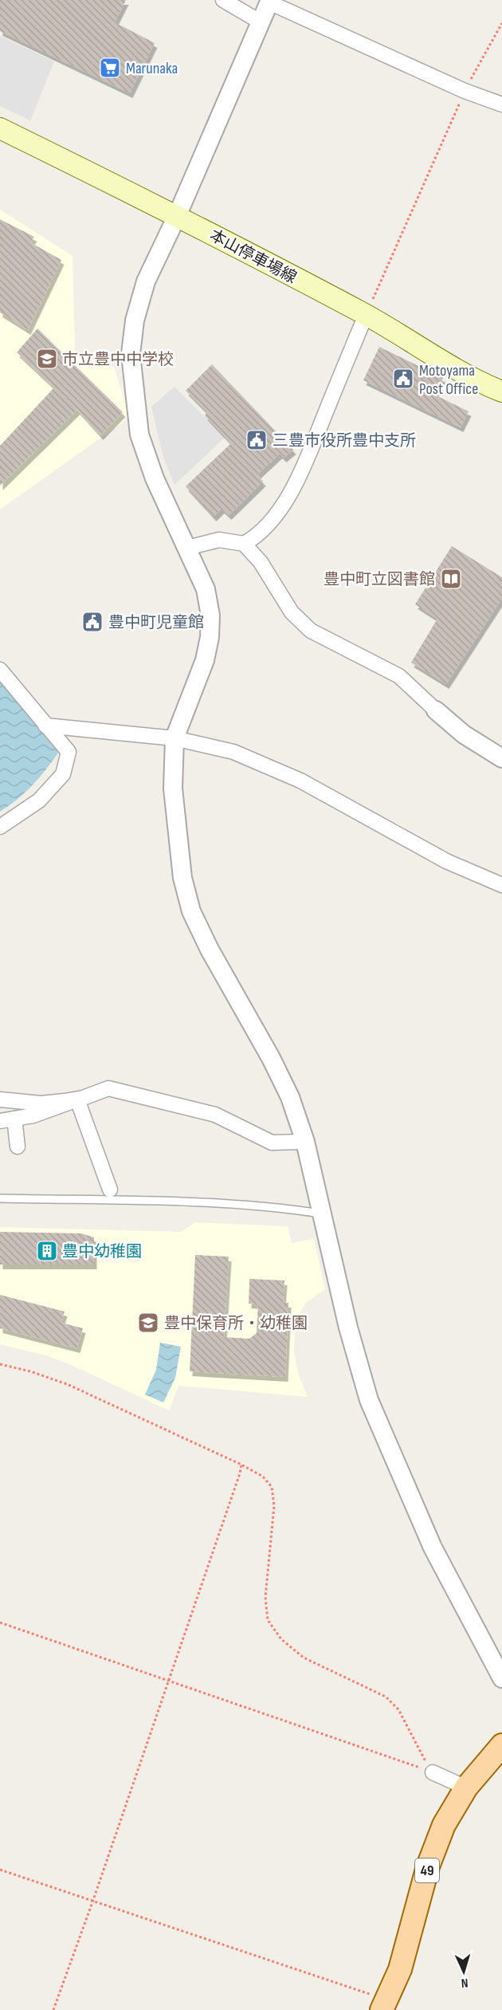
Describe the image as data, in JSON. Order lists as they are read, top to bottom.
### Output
{
  "streets": {
    "main road": ["本山停車場線", "49"]
  },
  "places": {
    "supermarket": ["Marunaka"],
    "school or university": ["市立豊中中学校", "豊中保育所・幼稚園"],
    "public building": ["Motoyama Post Office", "三豊市役所豊中支所", "豊中町児童館"],
    "library": ["豊中町立図書館"],
    "building": ["豊中幼稚園"]
  },
  "north": "bottom"
}
